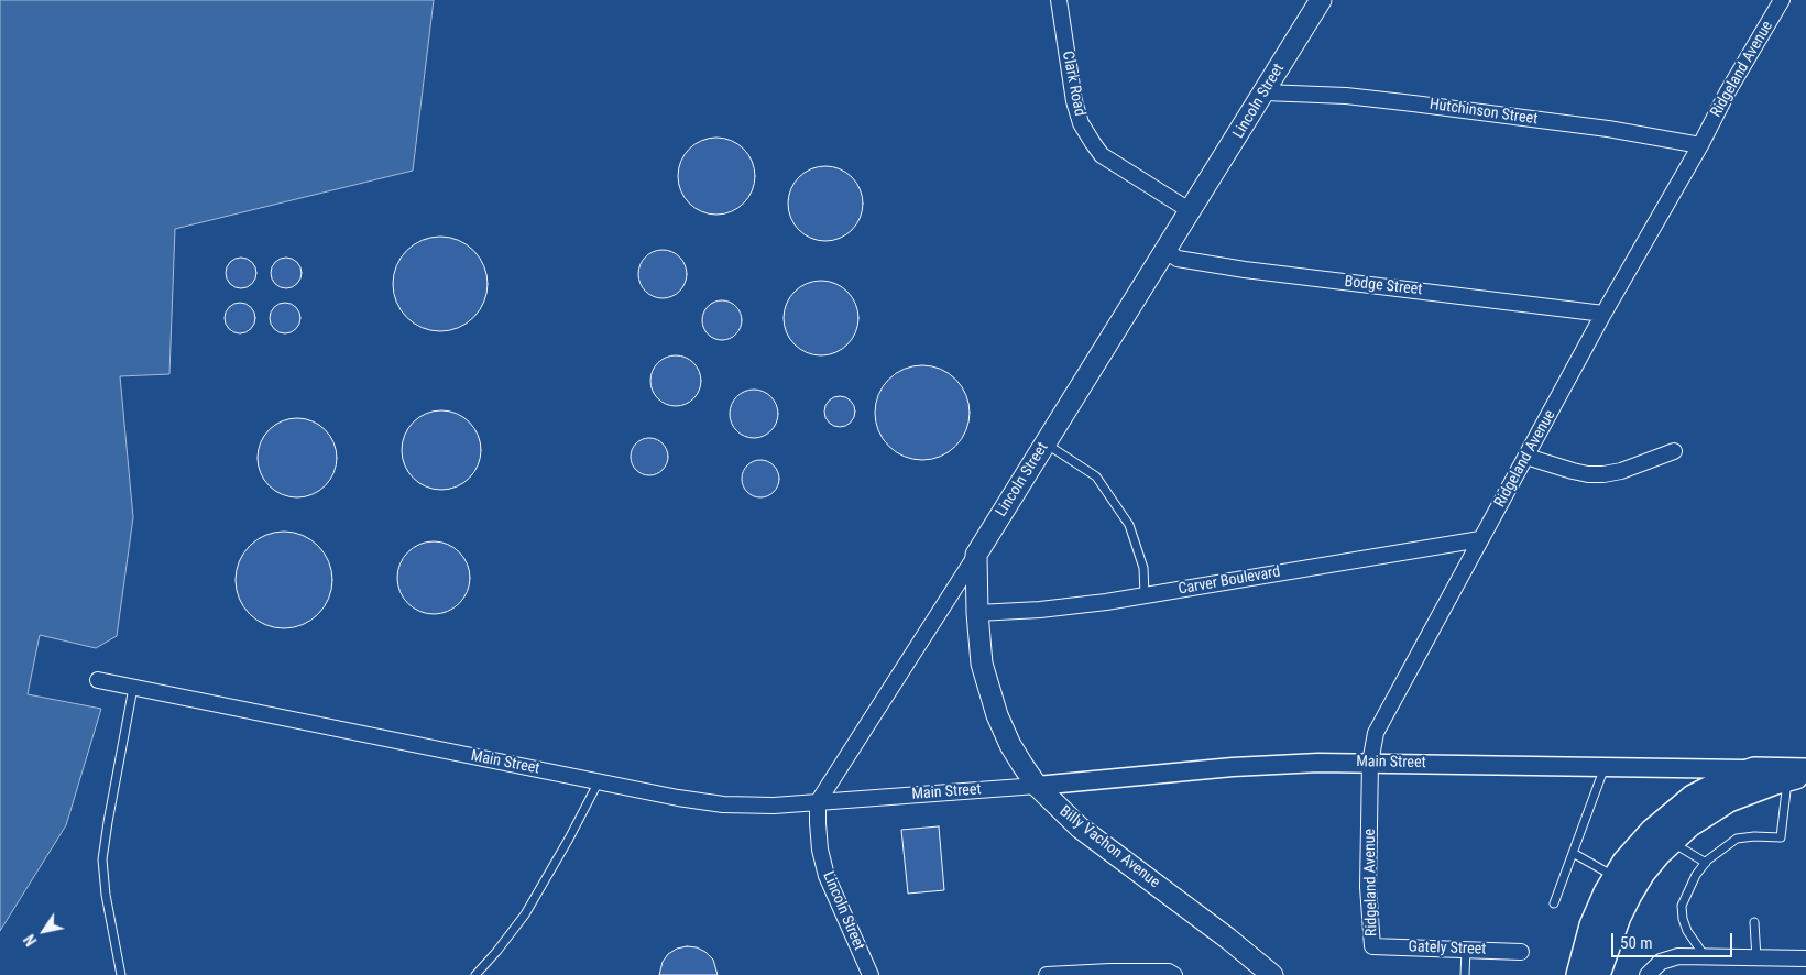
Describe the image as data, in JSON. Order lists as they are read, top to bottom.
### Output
{
  "streets": {
    "main road": ["Lincoln Street", "Main Street", "Billy Vachon Avenue"],
    "street": [
      "Ridgeland Avenue",
      "Clark Road",
      "Hutchinson Street",
      "Bodge Street",
      "Carver Boulevard",
      "Gately Street"
    ]
  },
  "crossings": [
    ["Ridgeland Avenue", "Hutchinson Street"],
    ["Ridgeland Avenue", "Bodge Street"],
    ["Ridgeland Avenue", "Carver Boulevard"],
    ["Ridgeland Avenue", "Main Street"],
    ["Ridgeland Avenue", "Gately Street"],
    ["Clark Road", "Lincoln Street"],
    ["Lincoln Street", "Hutchinson Street"],
    ["Lincoln Street", "Bodge Street"],
    ["Lincoln Street", "Main Street"],
    ["Lincoln Street", "Billy Vachon Avenue"],
    ["Carver Boulevard", "Billy Vachon Avenue"],
    ["Main Street", "Billy Vachon Avenue"]
  ],
  "scale_bar": "50 m",
  "north": "bottom left"
}
